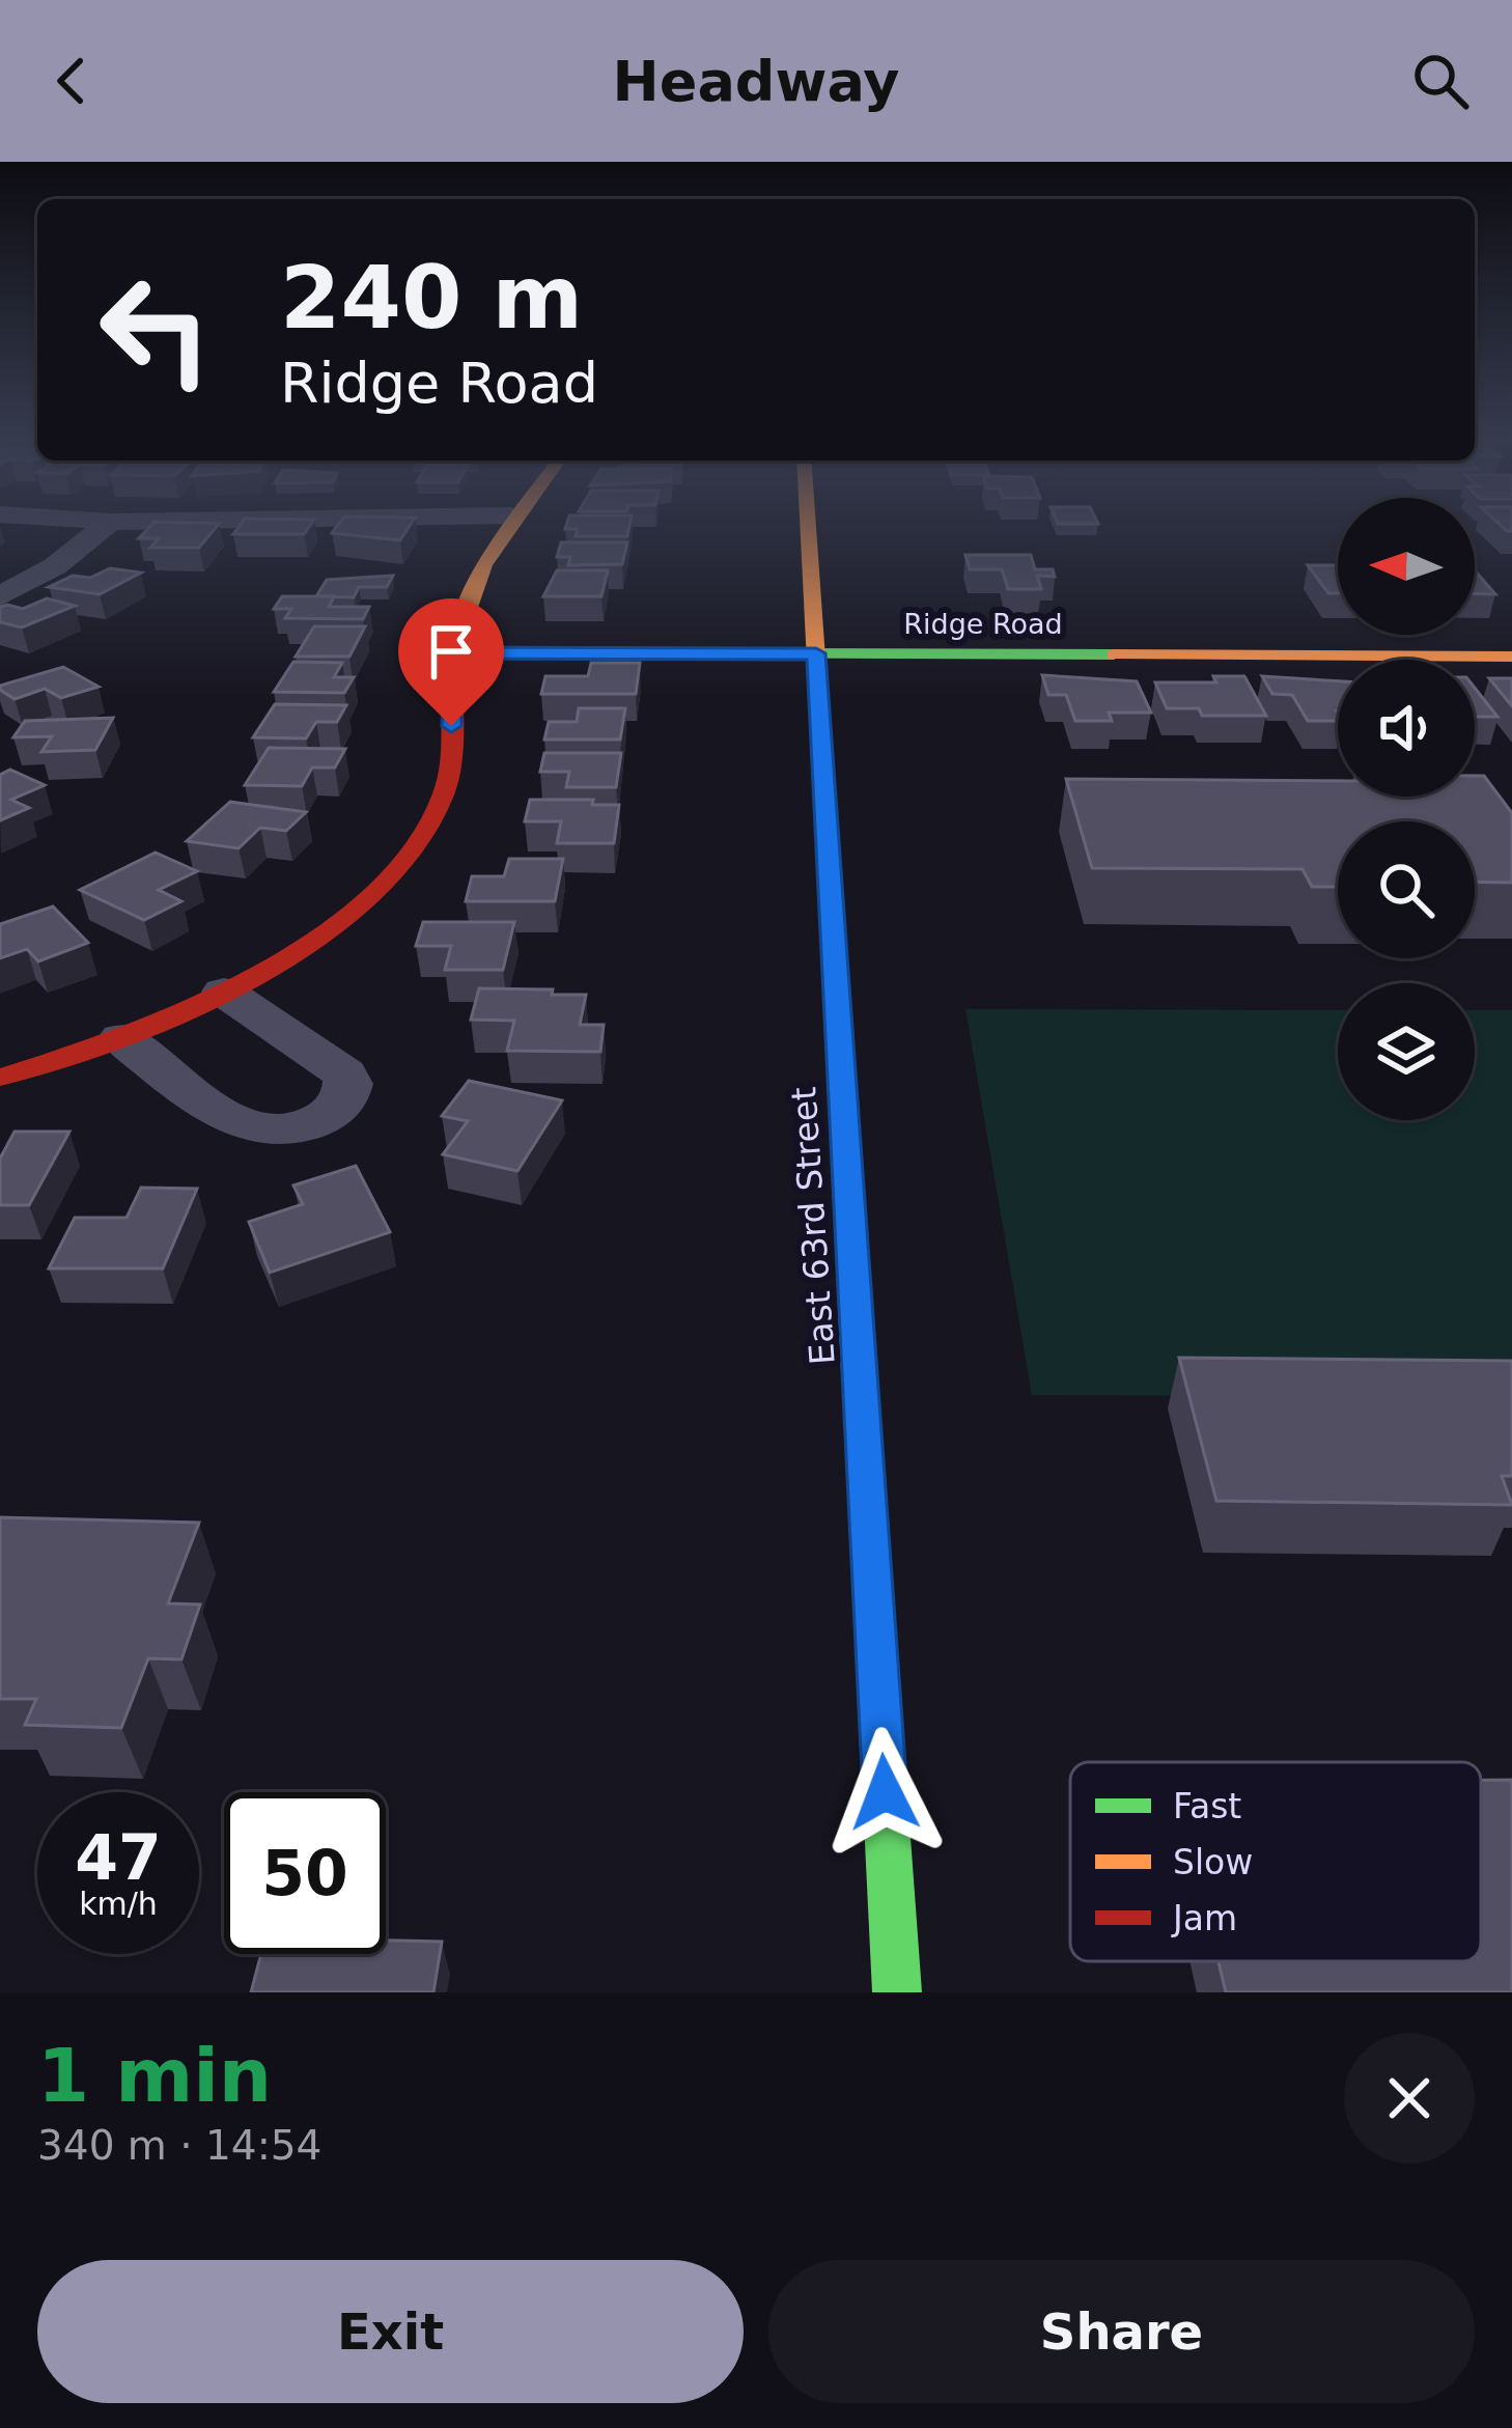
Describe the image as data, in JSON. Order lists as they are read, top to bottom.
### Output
{
  "streets": {
    "street": ["Ridge Road", "East 63rd Street"]
  },
  "crossings": [
    ["Ridge Road", "East 63rd Street"]
  ],
  "legend": ["Fast", "Slow", "Jam"],
  "north": "left",
  "page": {
    "header": "Headway",
    "turn": ["240 m", "Ridge Road"],
    "speed": "47 km/h",
    "limit": "50",
    "heading": ["1 min", "340 m · 14:54"],
    "buttons": ["Exit", "Share"]
  }
}
